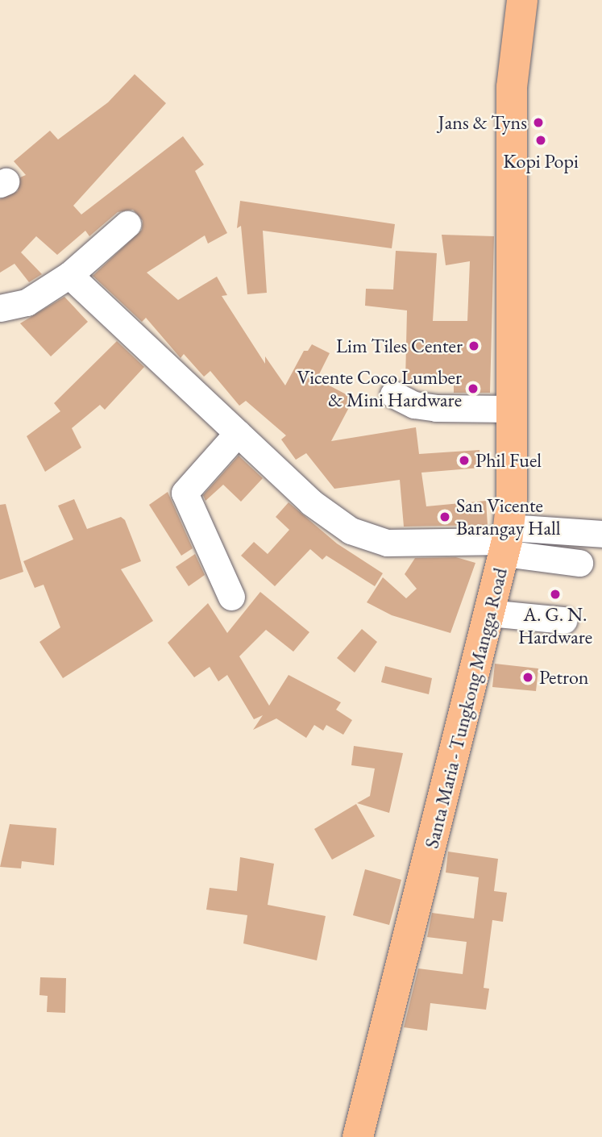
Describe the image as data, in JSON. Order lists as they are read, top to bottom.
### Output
{
  "streets": {
    "main road": ["Santa Maria - Tungkong Mangga Road"]
  },
  "places": [
    "Jans & Tyns",
    "Kopi Popi",
    "Lim Tiles Center",
    "Vicente Coco Lumber & Mini Hardware",
    "Phil Fuel",
    "San Vicente Barangay Hall",
    "A. G. N. Hardware",
    "Petron"
  ]
}
